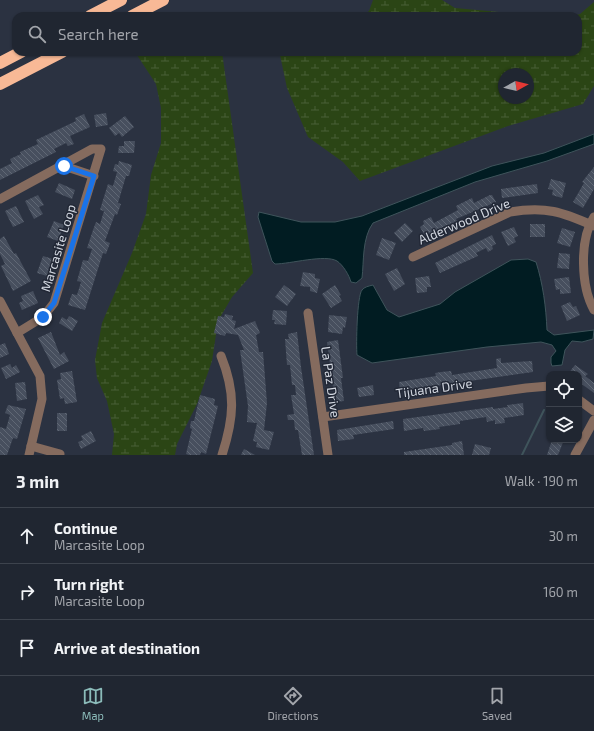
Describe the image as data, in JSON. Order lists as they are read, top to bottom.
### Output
{
  "streets": {
    "street": [
      "Alderwood Drive",
      "Marcasite Loop",
      "La Paz Drive",
      "Tijuana Drive"
    ]
  },
  "crossings": [
    ["La Paz Drive", "Tijuana Drive"]
  ],
  "north": "right",
  "page": {
    "search": "Search here",
    "heading": ["3 min", "Walk · 190 m"],
    "list": [
      ["Continue", "Marcasite Loop", "30 m"],
      ["Turn right", "Marcasite Loop", "160 m"],
      "Arrive at destination"
    ],
    "nav": ["Map", "Directions", "Saved"]
  }
}
